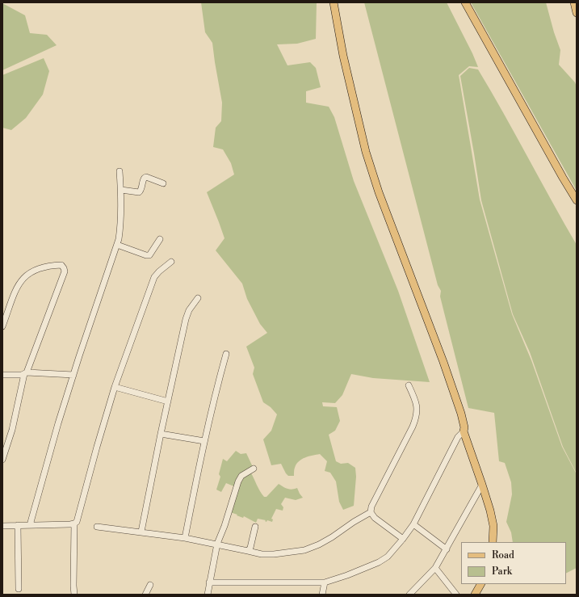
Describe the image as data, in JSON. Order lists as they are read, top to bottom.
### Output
{
  "legend": ["Road", "Park"]
}
